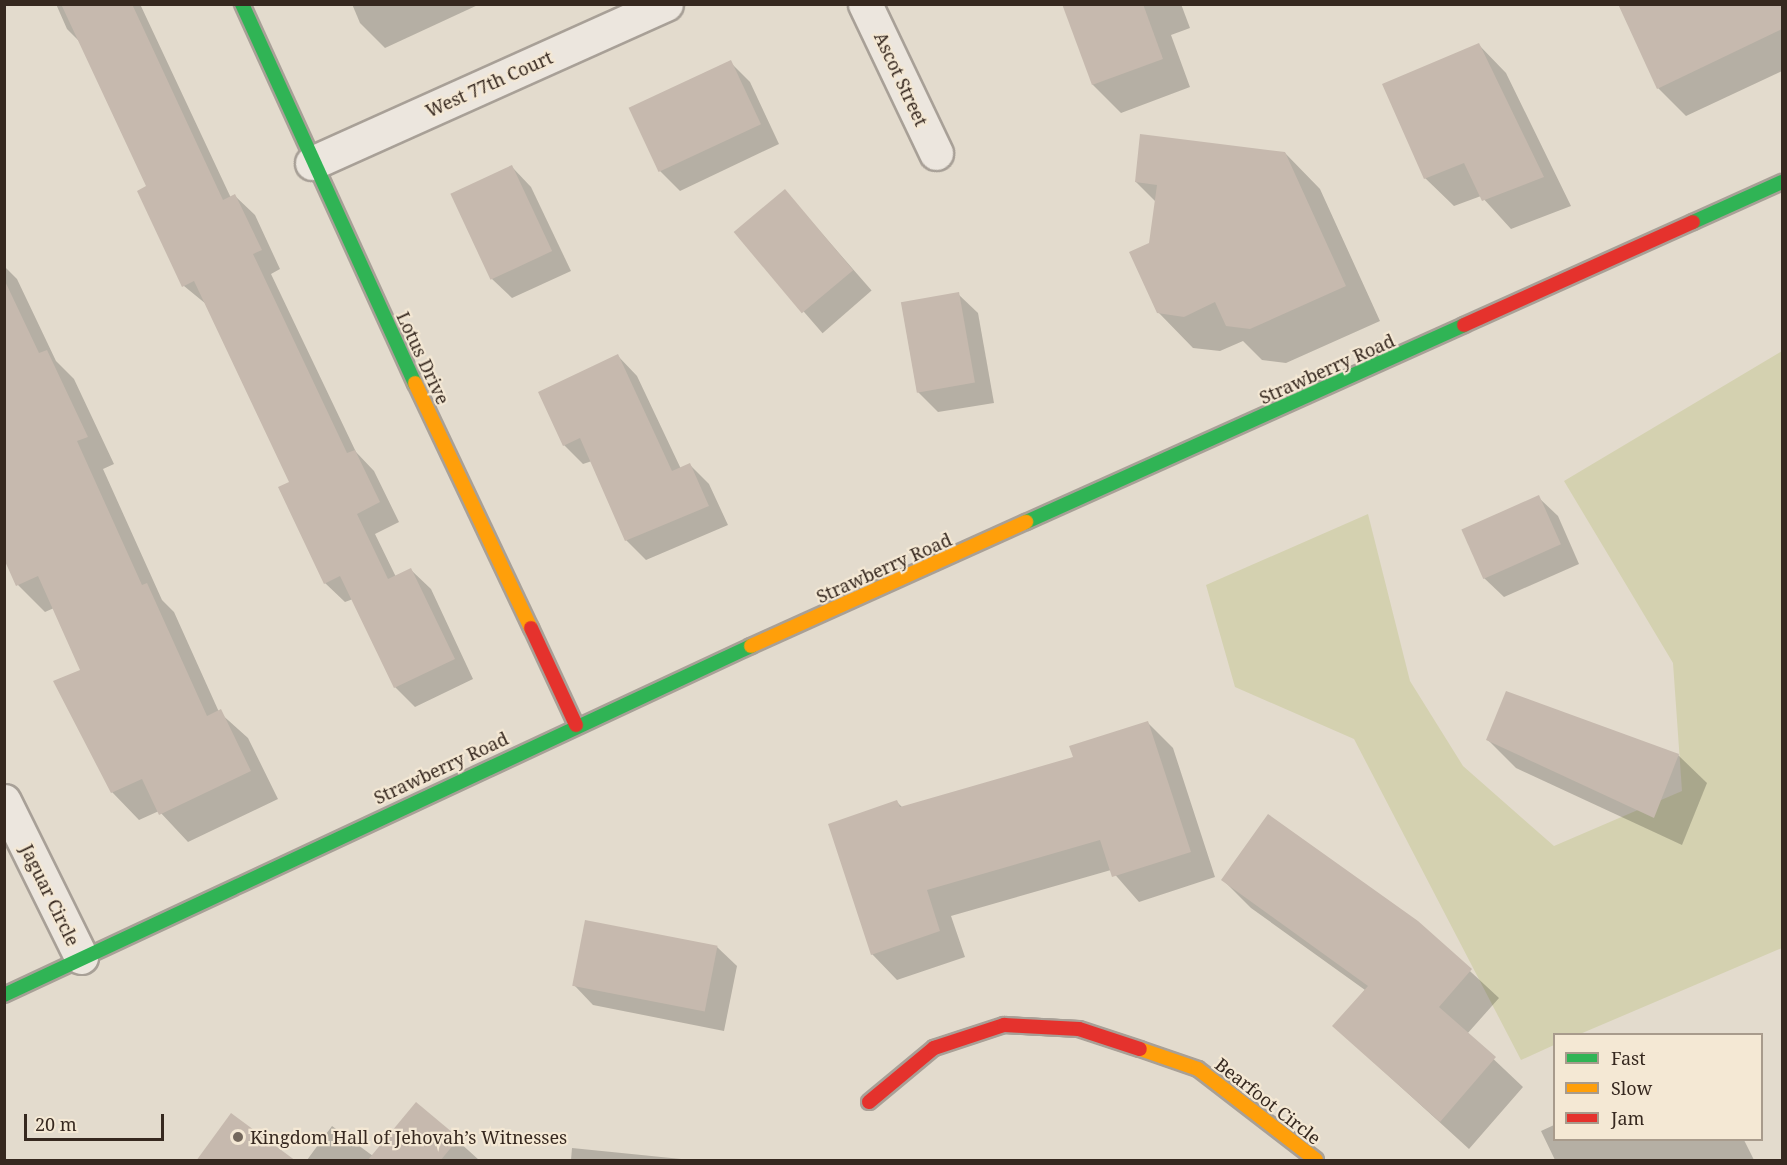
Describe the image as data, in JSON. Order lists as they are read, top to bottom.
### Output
{
  "streets": {
    "street": [
      "Ascot Street",
      "West 77th Court",
      "Lotus Drive",
      "Strawberry Road",
      "Jaguar Circle",
      "Bearfoot Circle"
    ]
  },
  "crossings": [
    ["West 77th Court", "Lotus Drive"],
    ["Lotus Drive", "Strawberry Road"],
    ["Strawberry Road", "Jaguar Circle"]
  ],
  "places": ["Kingdom Hall of Jehovah’s Witnesses"],
  "legend": ["Fast", "Slow", "Jam"],
  "scale_bar": "20 m"
}
